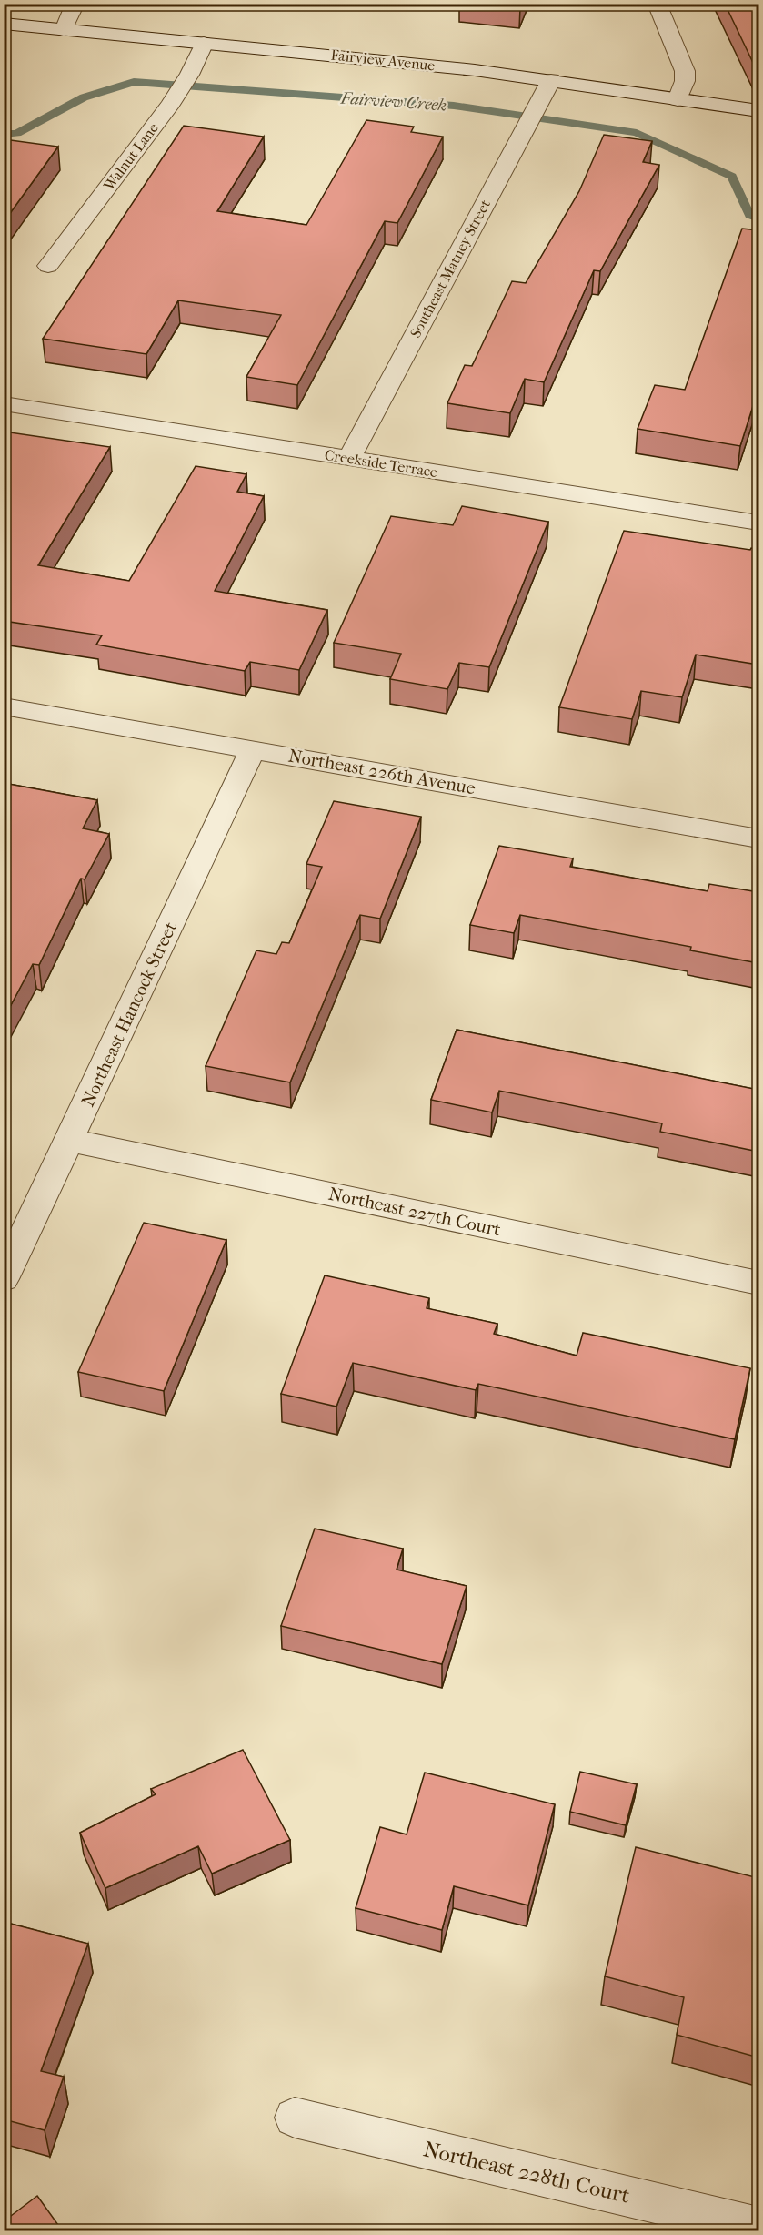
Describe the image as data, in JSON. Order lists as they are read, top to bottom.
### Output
{
  "streets": {
    "street": [
      "Fairview Avenue",
      "Walnut Lane",
      "Southeast Matney Street",
      "Creekside Terrace",
      "Northeast 226th Avenue",
      "Northeast Hancock Street",
      "Northeast 227th Court",
      "Northeast 228th Court"
    ]
  },
  "crossings": [
    ["Fairview Avenue", "Walnut Lane"],
    ["Fairview Avenue", "Southeast Matney Street"],
    ["Southeast Matney Street", "Creekside Terrace"],
    ["Northeast 226th Avenue", "Northeast Hancock Street"],
    ["Northeast Hancock Street", "Northeast 227th Court"]
  ],
  "water": ["Fairview Creek"]
}
